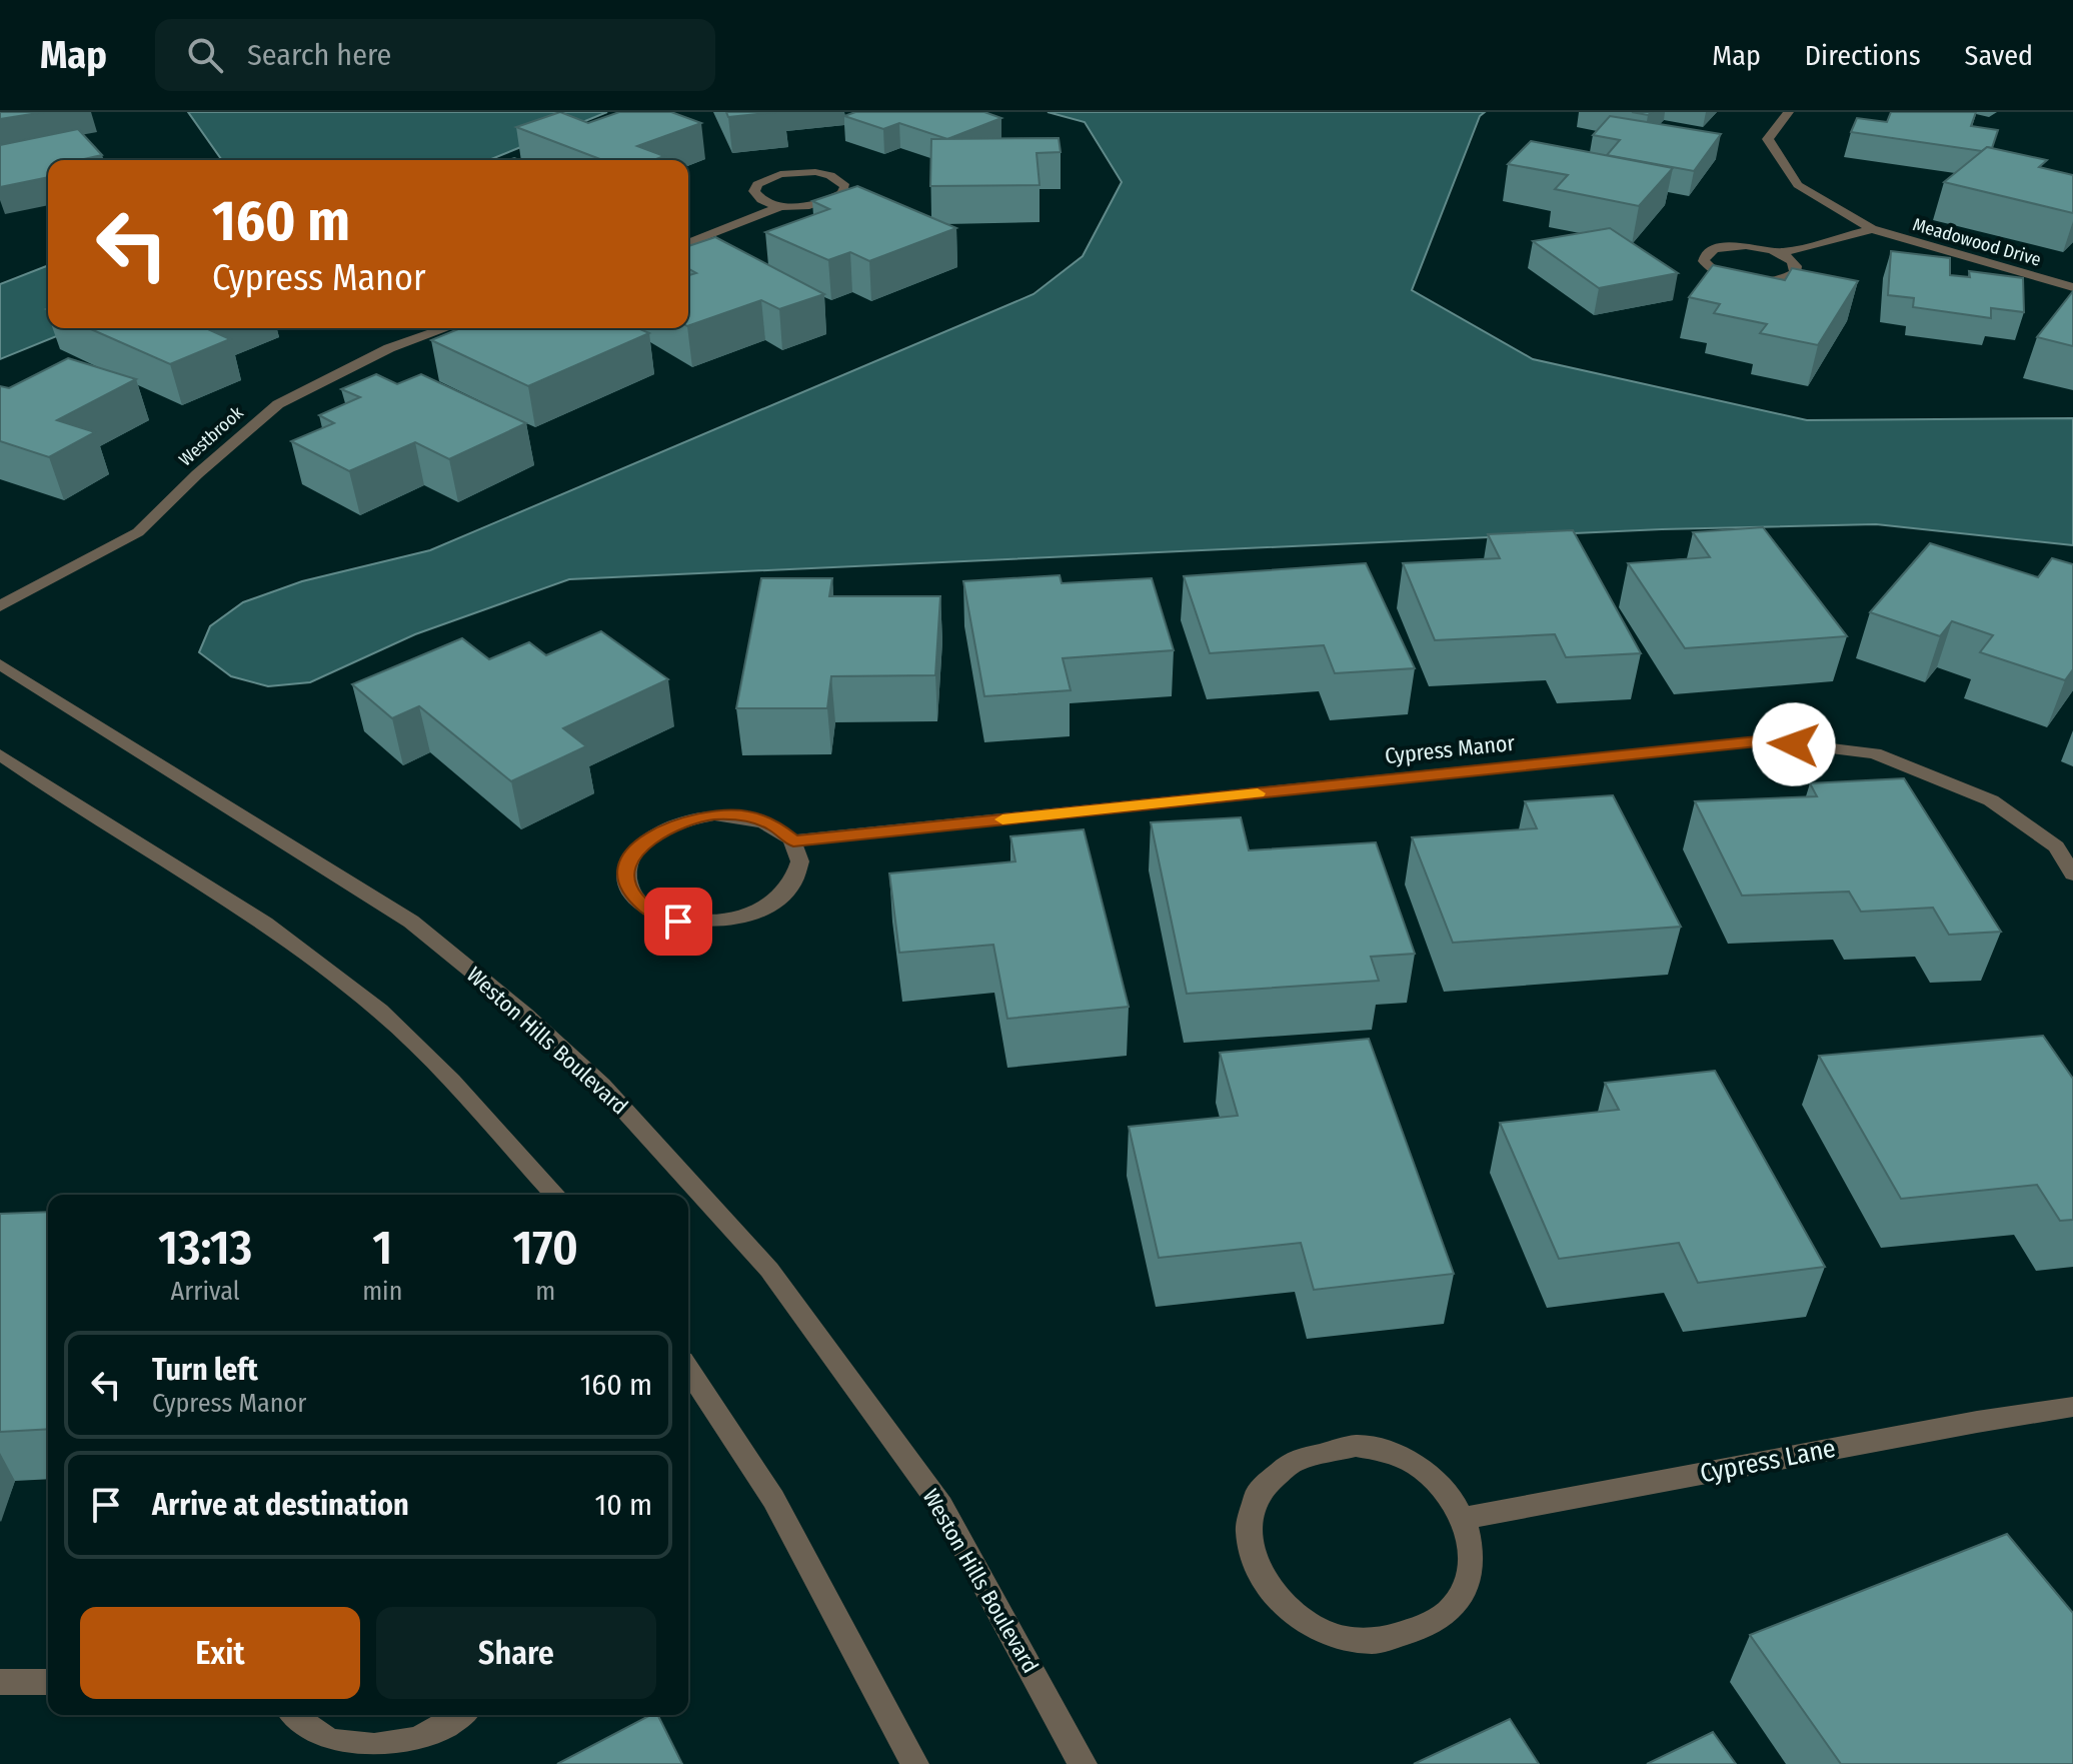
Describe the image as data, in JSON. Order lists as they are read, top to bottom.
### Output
{
  "streets": {
    "street": [
      "Meadowood Drive",
      "Westbrook",
      "Cypress Manor",
      "Weston Hills Boulevard",
      "Cypress Lane"
    ]
  },
  "page": {
    "header": "Map",
    "search": "Search here",
    "nav": ["Map", "Directions", "Saved"],
    "turn": ["160 m", "Cypress Manor"],
    "eta": [
      "13:13",
      "Arrival",
      "1",
      "min",
      "170",
      "m"
    ],
    "list": [
      {
        "name": "Turn left",
        "note": "Cypress Manor",
        "value": "160 m"
      },
      {
        "name": "Arrive at destination",
        "value": "10 m"
      }
    ],
    "buttons": ["Exit", "Share"]
  }
}
